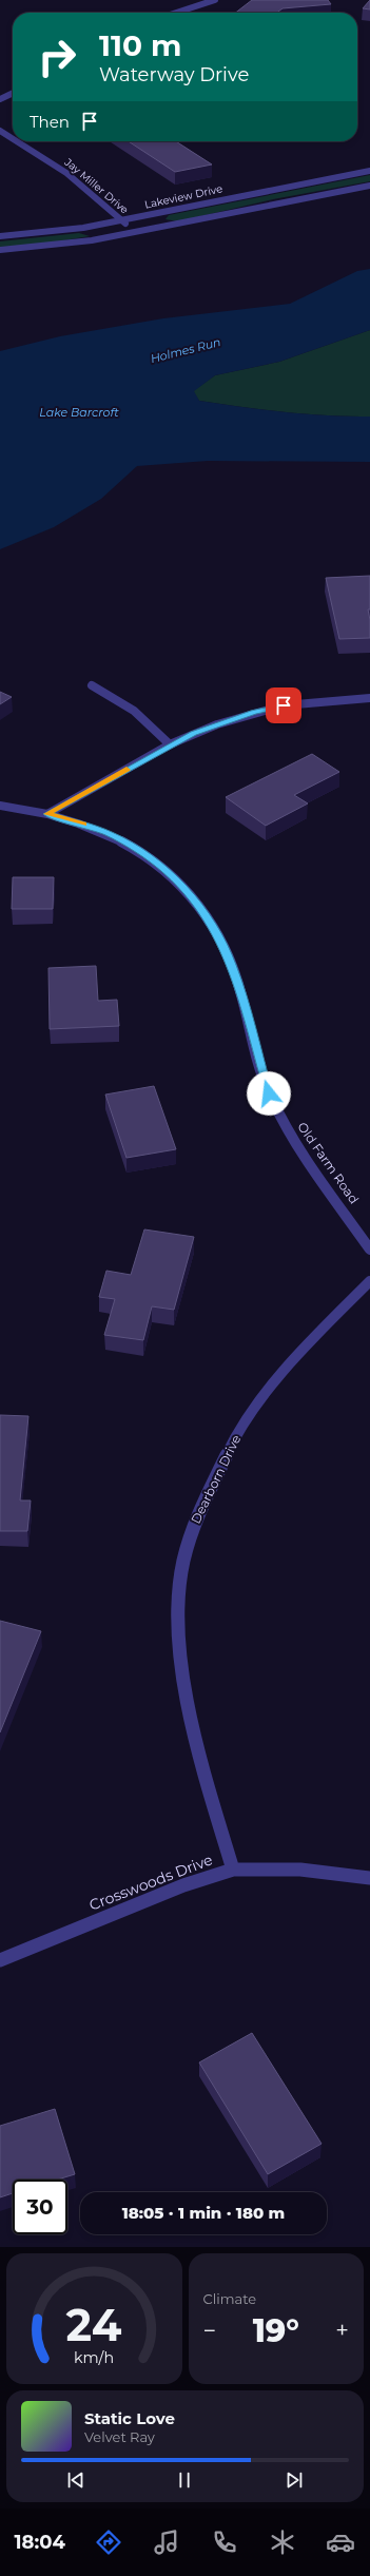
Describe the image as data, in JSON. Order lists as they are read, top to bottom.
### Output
{
  "streets": {
    "street": [
      "Jay Miller Drive",
      "Lakeview Drive",
      "Old Farm Road",
      "Dearborn Drive",
      "Crosswoods Drive"
    ]
  },
  "crossings": [
    ["Jay Miller Drive", "Lakeview Drive"],
    ["Dearborn Drive", "Crosswoods Drive"]
  ],
  "water": ["Holmes Run", "Lake Barcroft"],
  "page": {
    "turn": ["110 m", "Waterway Drive"],
    "then": "Then",
    "limit": "30",
    "trip": "18:05 · 1 min · 180 m",
    "tile": "Climate",
    "heat": ["−", "19°", "+"],
    "song": ["Static Love", "Velvet Ray"],
    "tabs": "18:04",
    "gauge": ["24", "km/h"]
  }
}
